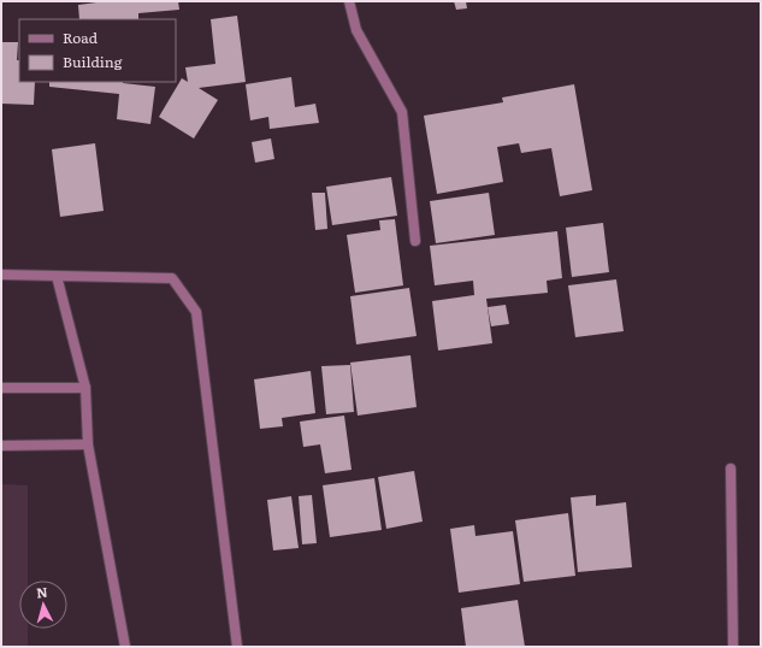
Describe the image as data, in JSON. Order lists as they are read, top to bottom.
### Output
{
  "legend": ["Road", "Building"],
  "north": "top"
}
